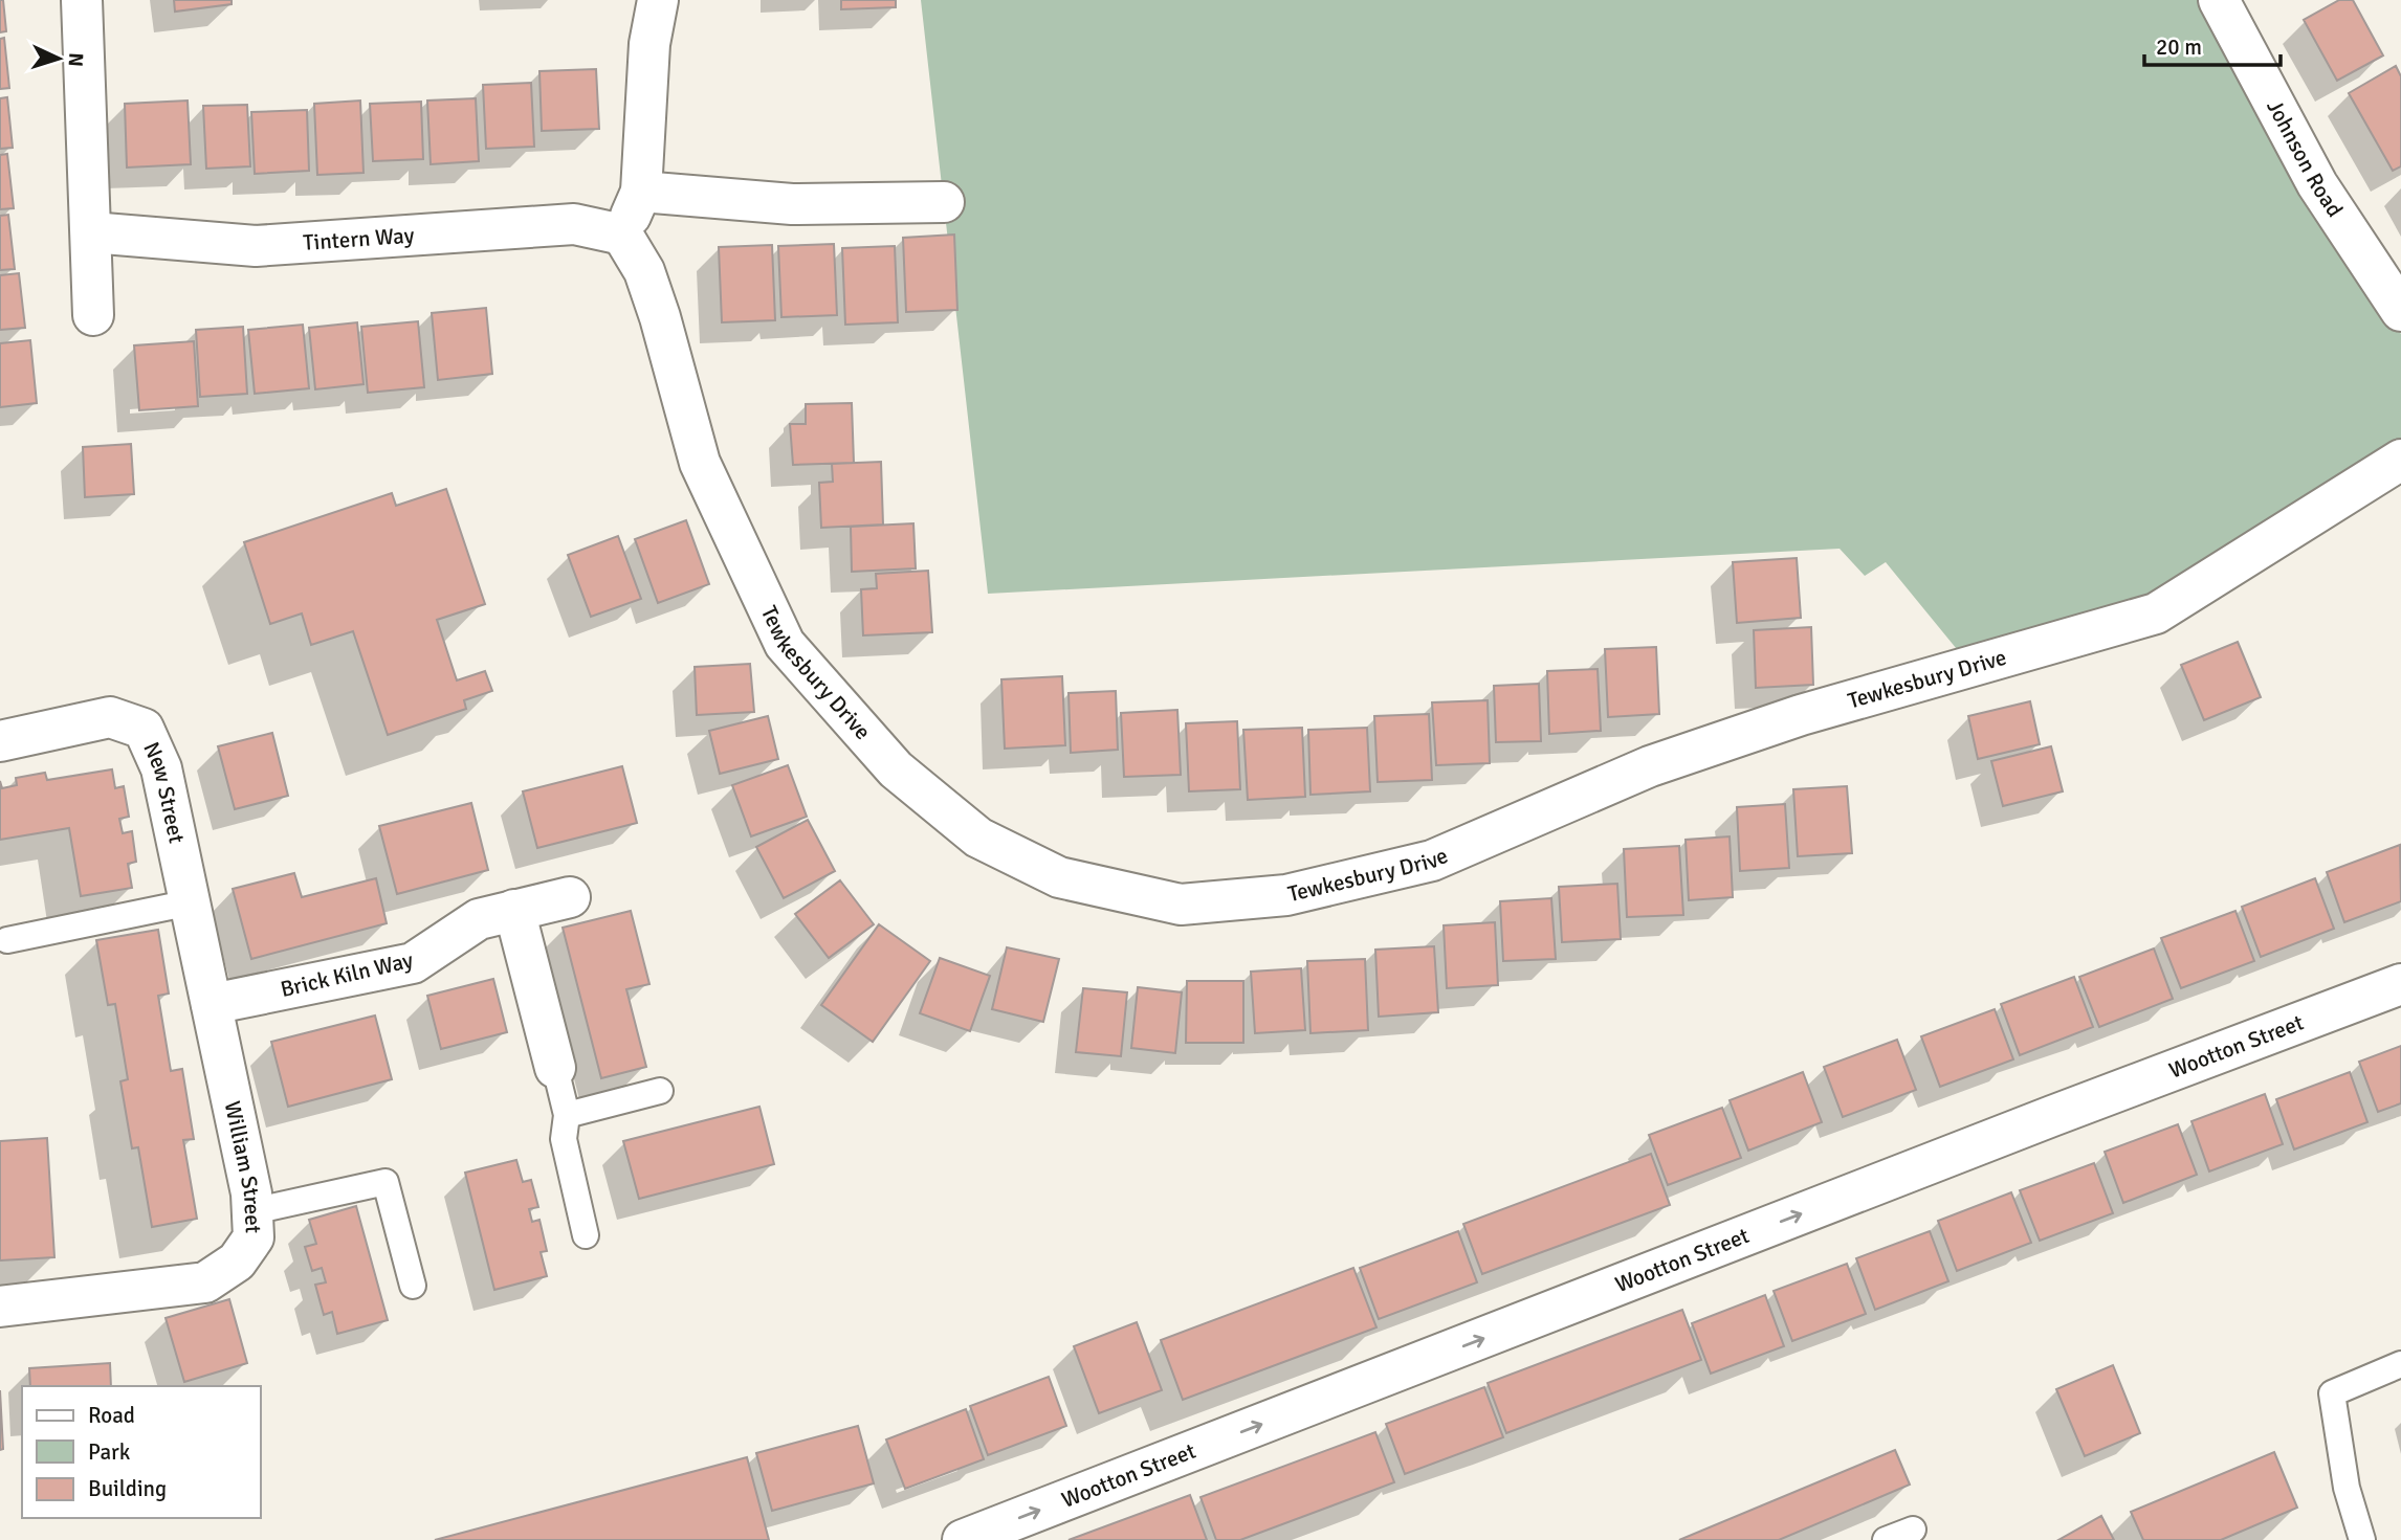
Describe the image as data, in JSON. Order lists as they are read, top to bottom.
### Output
{
  "streets": {
    "street": [
      "Johnson Road",
      "Tintern Way",
      "Tewkesbury Drive",
      "New Street",
      "Brick Kiln Way",
      "Wootton Street",
      "William Street"
    ]
  },
  "crossings": [
    ["Tintern Way", "Tewkesbury Drive"],
    ["New Street", "Brick Kiln Way"],
    ["New Street", "William Street"],
    ["Brick Kiln Way", "William Street"]
  ],
  "one_way": ["Wootton Street"],
  "legend": ["Road", "Park", "Building"],
  "scale_bar": "20 m",
  "north": "right"
}
